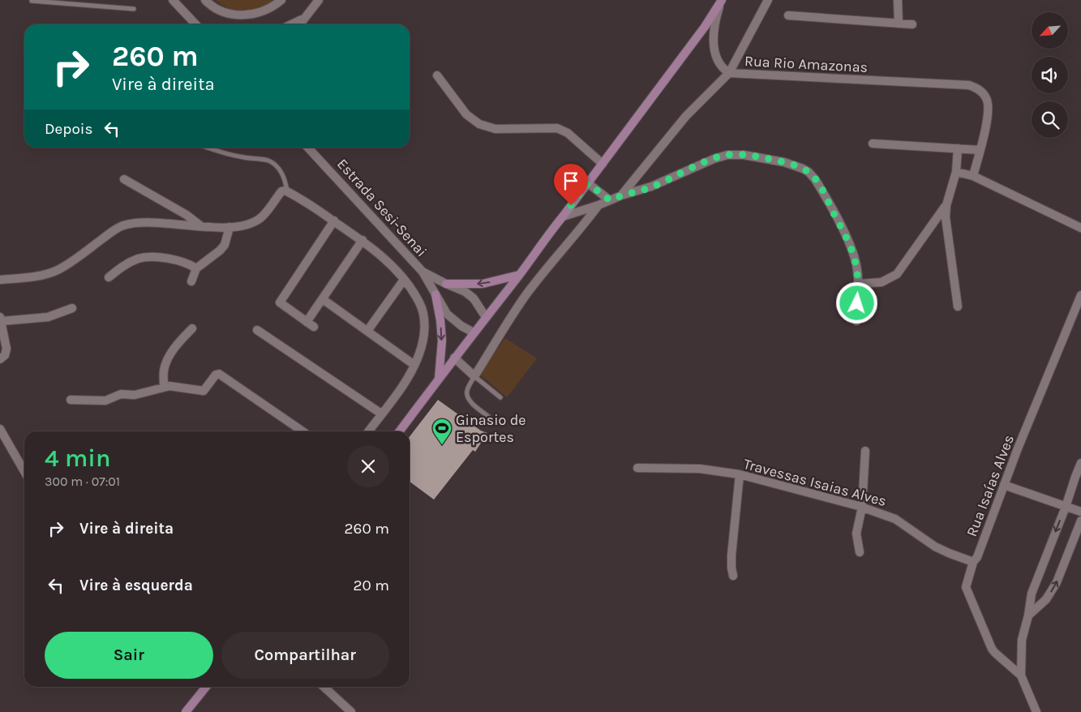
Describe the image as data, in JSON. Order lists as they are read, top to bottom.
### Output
{
  "streets": {
    "street": [
      "Rua Rio Amazonas",
      "Estrada Sesi-Senai",
      "Travessas Isaias Alves",
      "Rua Isaías Alves"
    ]
  },
  "crossings": [
    ["Travessas Isaias Alves", "Rua Isaías Alves"]
  ],
  "places": {
    "sports": ["Ginasio de Esportes"]
  },
  "north": "bottom left",
  "page": {
    "turn": ["260 m", "Vire à direita"],
    "then": "Depois",
    "heading": ["4 min", "300 m · 07:01"],
    "list": [
      {
        "name": "Vire à direita",
        "value": "260 m"
      },
      {
        "name": "Vire à esquerda",
        "value": "20 m"
      }
    ],
    "buttons": ["Sair", "Compartilhar"]
  }
}
